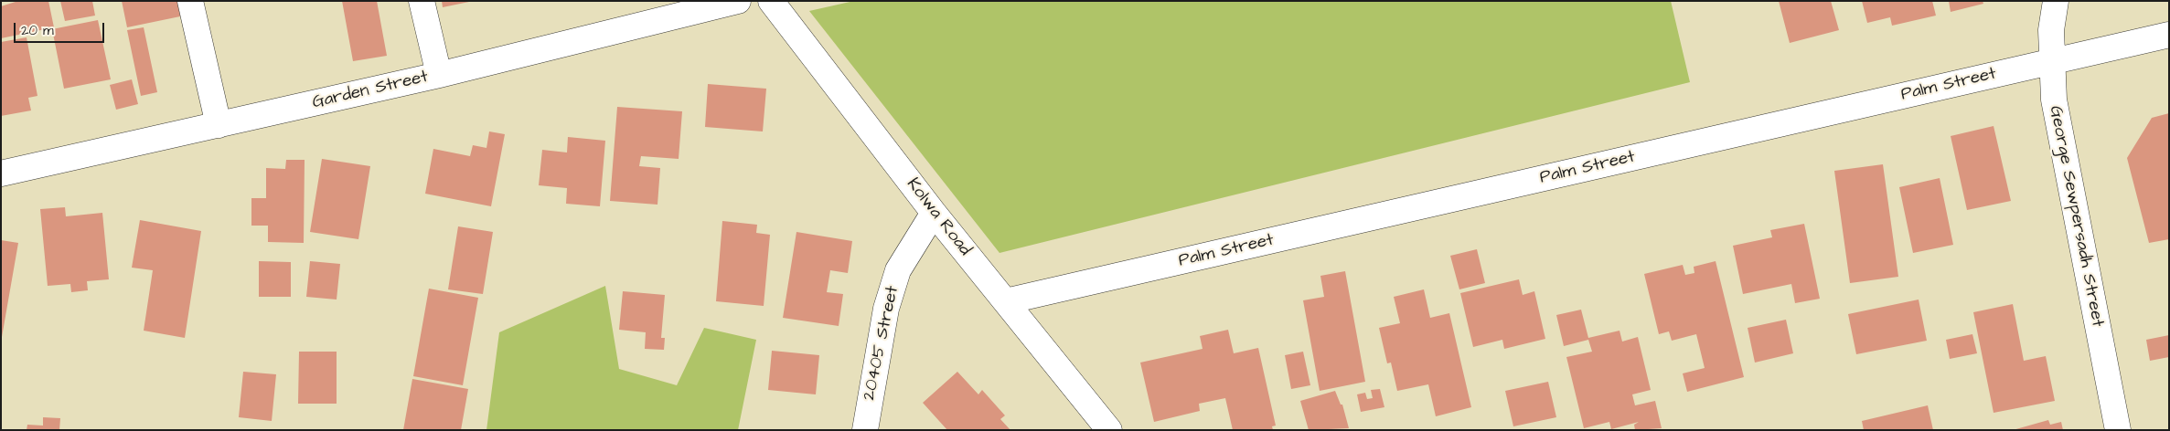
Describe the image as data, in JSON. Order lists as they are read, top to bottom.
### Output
{
  "streets": {
    "street": [
      "Palm Street",
      "Garden Street",
      "George Sewpersadh Street",
      "Kolwa Road",
      "20405 Street"
    ]
  },
  "crossings": [
    ["Palm Street", "George Sewpersadh Street"],
    ["Palm Street", "Kolwa Road"],
    ["Kolwa Road", "20405 Street"]
  ],
  "scale_bar": "20 m"
}
